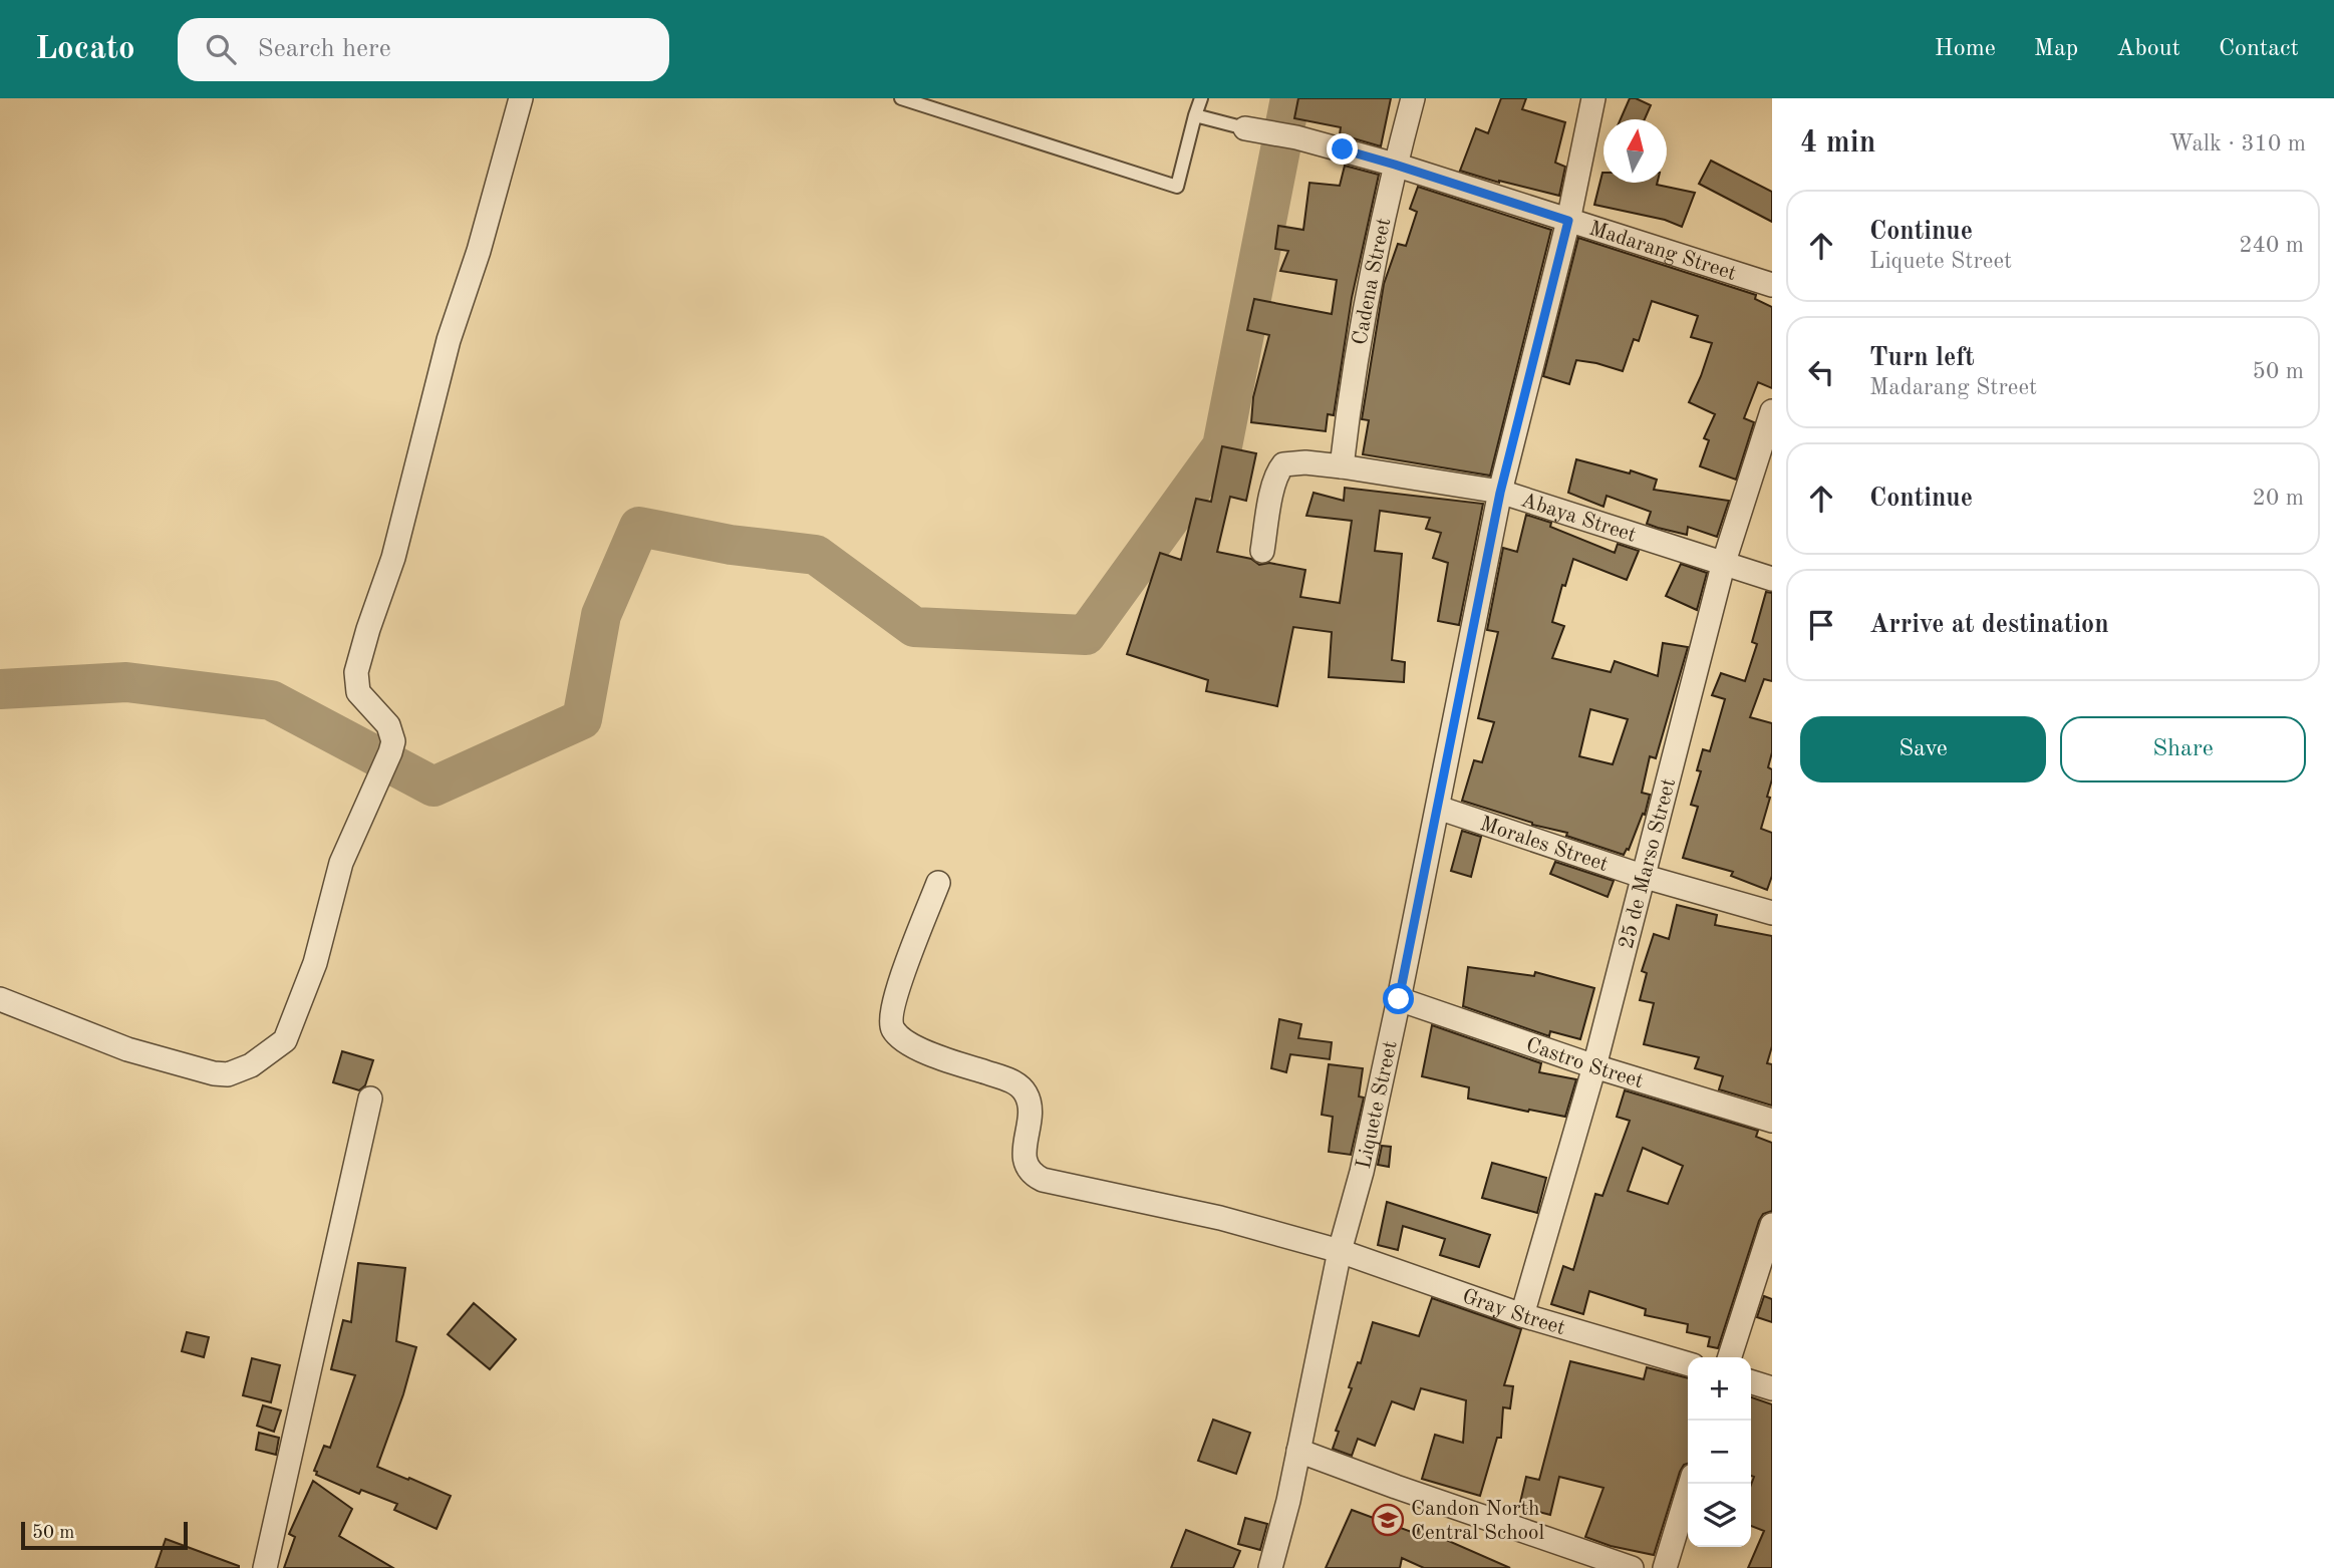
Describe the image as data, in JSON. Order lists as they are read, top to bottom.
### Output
{
  "streets": {
    "street": [
      "Madarang Street",
      "Cadena Street",
      "Abaya Street",
      "Morales Street",
      "25 de Marso Street",
      "Castro Street",
      "Liquete Street",
      "Gray Street"
    ]
  },
  "crossings": [
    ["Madarang Street", "Cadena Street"],
    ["Madarang Street", "Liquete Street"],
    ["Cadena Street", "Abaya Street"],
    ["Abaya Street", "25 de Marso Street"],
    ["Abaya Street", "Liquete Street"],
    ["Morales Street", "25 de Marso Street"],
    ["Morales Street", "Liquete Street"],
    ["25 de Marso Street", "Castro Street"],
    ["25 de Marso Street", "Gray Street"],
    ["Castro Street", "Liquete Street"],
    ["Liquete Street", "Gray Street"]
  ],
  "places": {
    "school or university": ["Candon North Central School"]
  },
  "scale_bar": "50 m",
  "north": "top",
  "page": {
    "header": "Locato",
    "search": "Search here",
    "nav": [
      "Home",
      "Map",
      "About",
      "Contact"
    ],
    "heading": ["4 min", "Walk · 310 m"],
    "list": [
      ["Continue", "Liquete Street", "240 m"],
      ["Turn left", "Madarang Street", "50 m"],
      ["Continue", "20 m"],
      "Arrive at destination"
    ],
    "buttons": ["Save", "Share"],
    "map_buttons": ["+", "−"],
    "scale": "50 m"
  }
}
